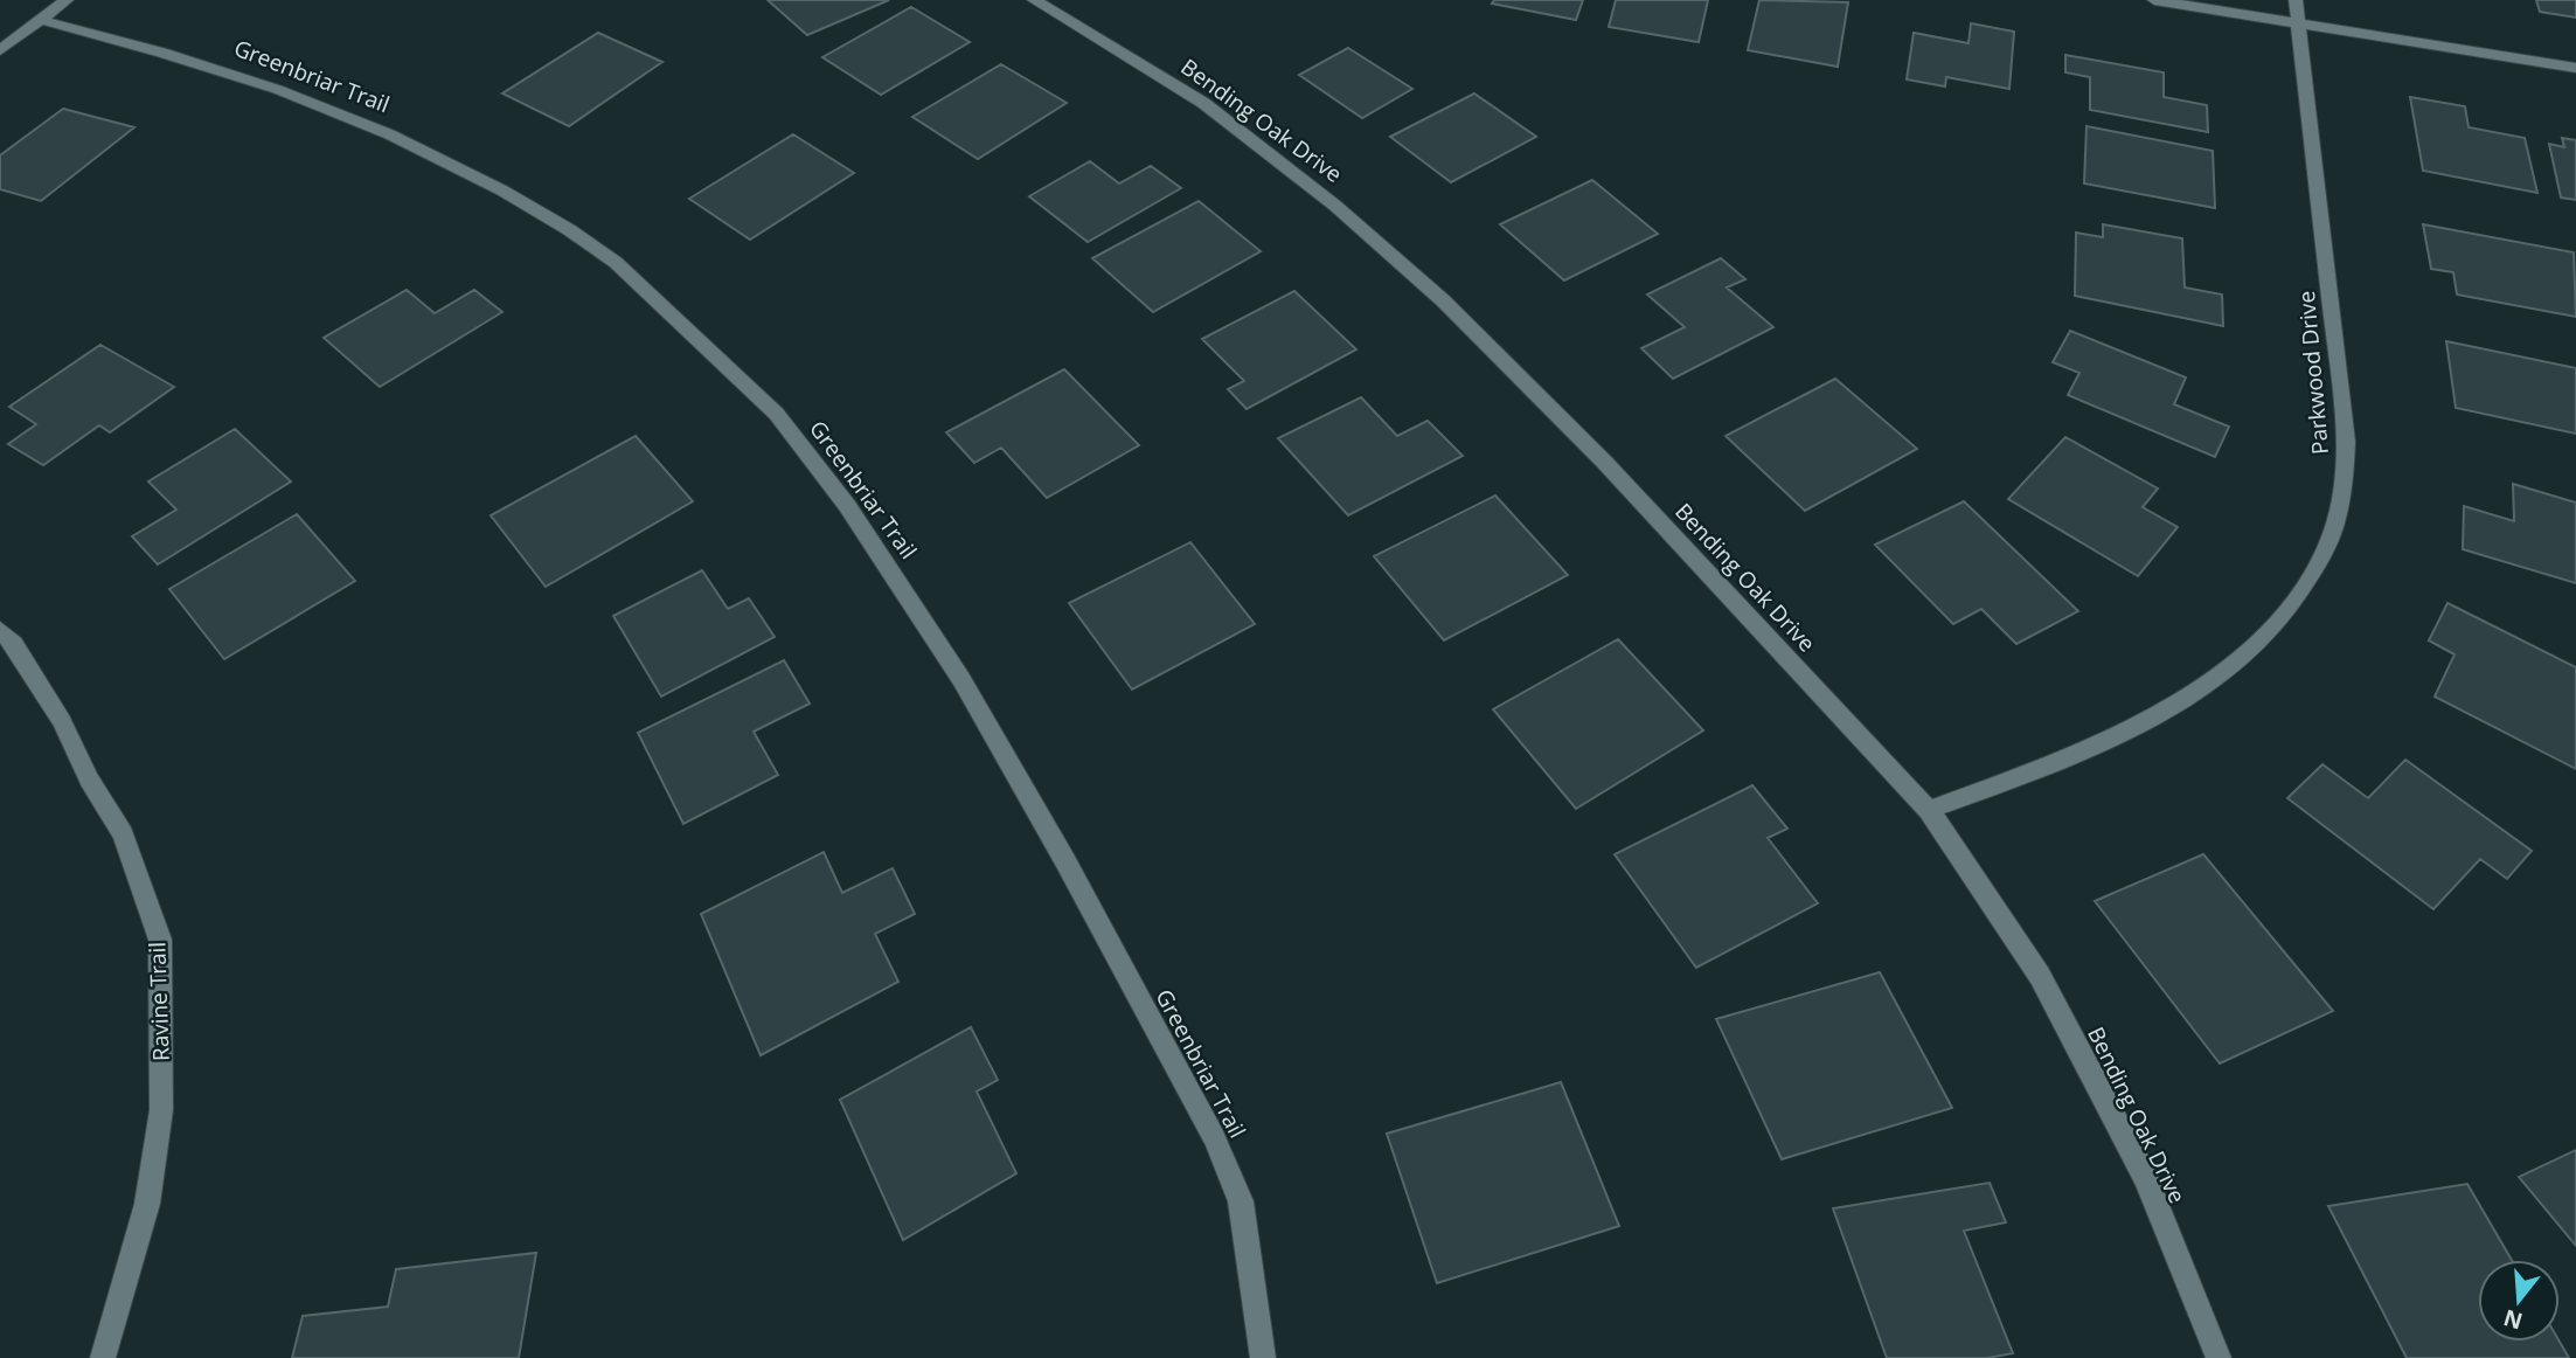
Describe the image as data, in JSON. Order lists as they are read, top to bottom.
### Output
{
  "streets": {
    "street": [
      "Greenbriar Trail",
      "Bending Oak Drive",
      "Parkwood Drive",
      "Ravine Trail"
    ]
  },
  "crossings": [
    ["Bending Oak Drive", "Parkwood Drive"]
  ],
  "north": "bottom"
}
